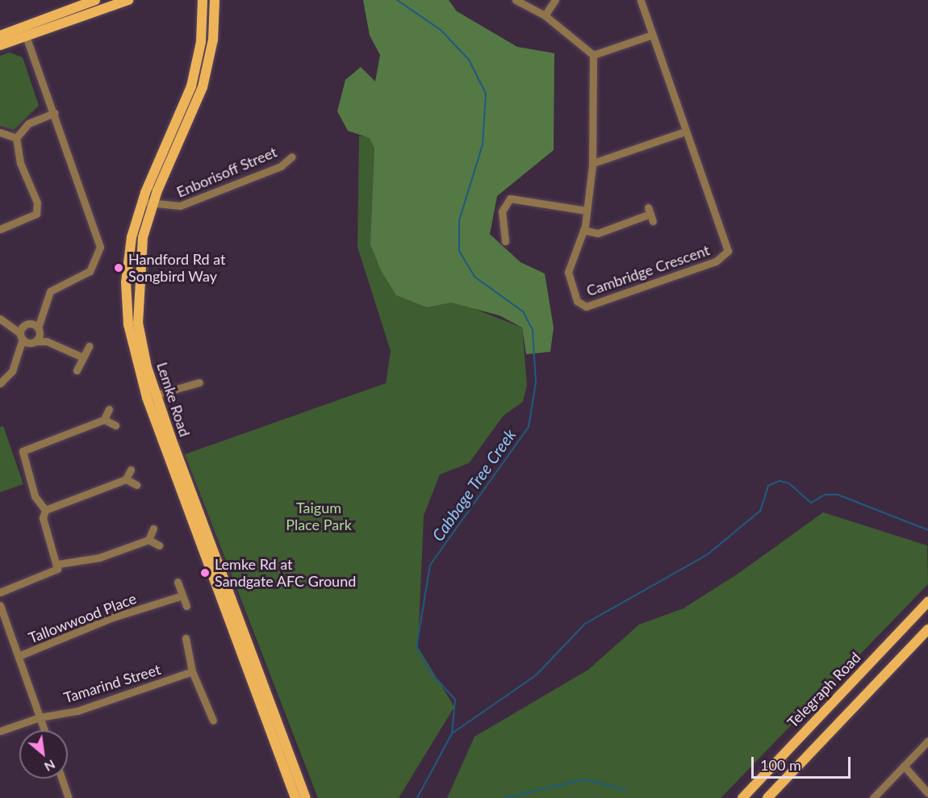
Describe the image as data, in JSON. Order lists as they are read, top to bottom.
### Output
{
  "streets": {
    "main road": ["Lemke Road", "Telegraph Road"],
    "street": [
      "Enborisoff Street",
      "Cambridge Crescent",
      "Tallowwood Place",
      "Tamarind Street"
    ]
  },
  "crossings": [
    ["Enborisoff Street", "Lemke Road"]
  ],
  "water": ["Cabbage Tree Creek"],
  "parks": ["Taigum Place Park"],
  "places": ["Handford Rd at Songbird Way", "Lemke Rd at Sandgate AFC Ground"],
  "scale_bar": "100 m",
  "north": "bottom right"
}
